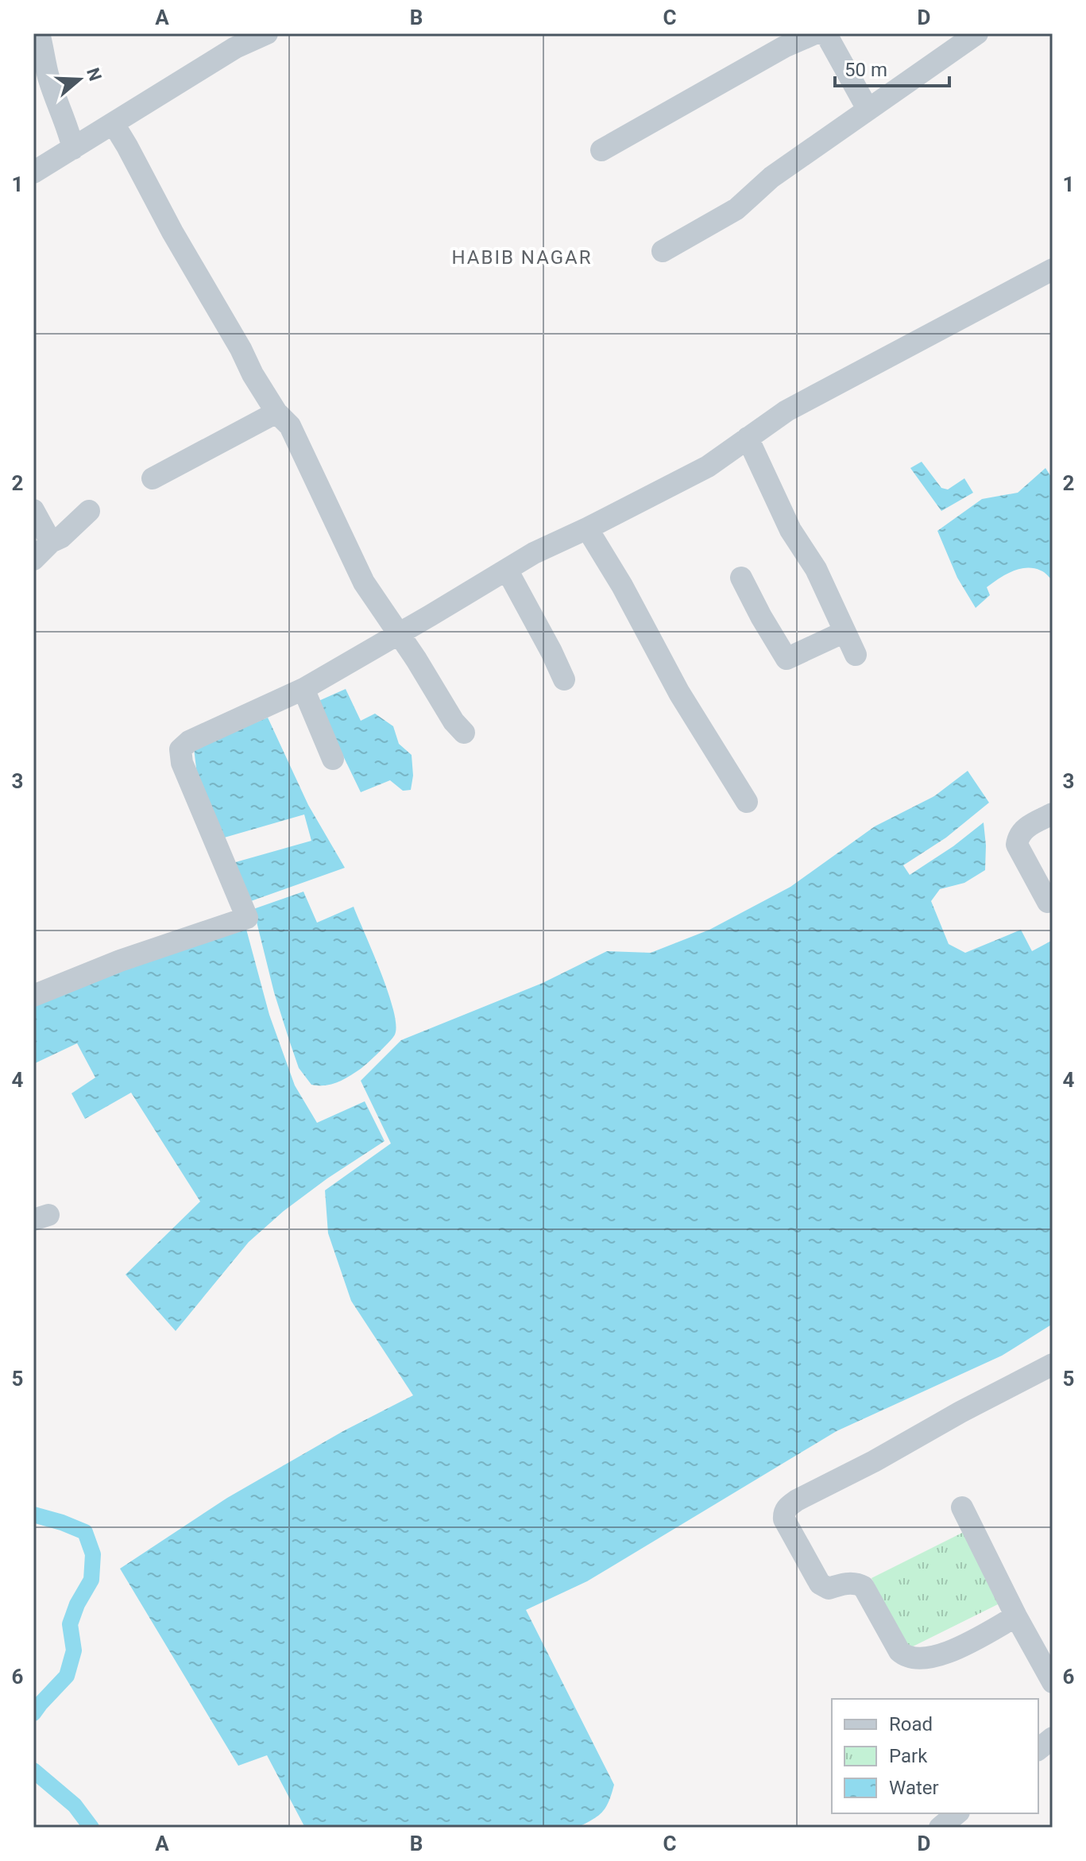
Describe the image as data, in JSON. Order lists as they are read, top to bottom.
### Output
{
  "districts": ["HABIB NAGAR"],
  "legend": ["Road", "Park", "Water"],
  "scale_bar": "50 m",
  "north": "right",
  "grid": {
    "columns": [
      "A",
      "B",
      "C",
      "D"
    ],
    "rows": [
      "1",
      "2",
      "3",
      "4",
      "5",
      "6"
    ]
  }
}
